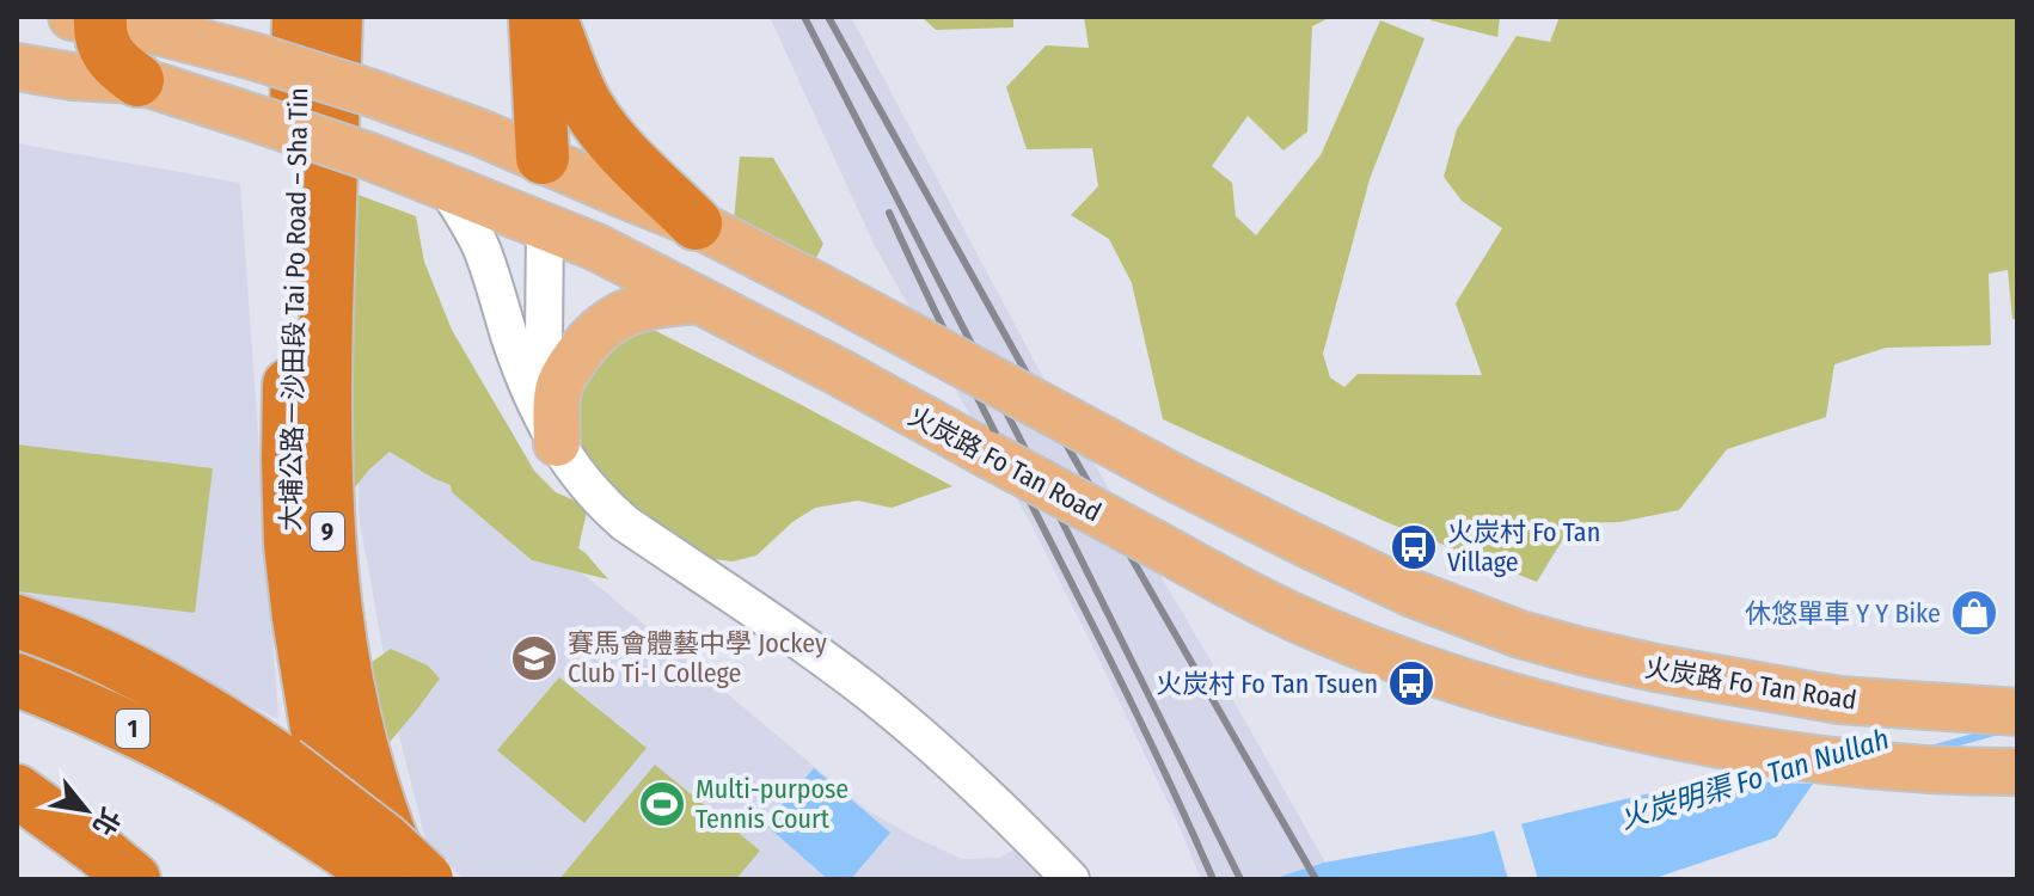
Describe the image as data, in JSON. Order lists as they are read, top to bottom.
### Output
{
  "streets": {
    "highway": ["大埔公路－沙田段 Tai Po Road – Sha Tin", "9", "1"],
    "main road": ["火炭路 Fo Tan Road"]
  },
  "water": ["火炭明渠 Fo Tan Nullah"],
  "places": {
    "bus stop": ["火炭村 Fo Tan Village", "火炭村 Fo Tan Tsuen"],
    "shop": ["休悠單車 Y Y Bike"],
    "school or university": ["賽馬會體藝中學 Jockey Club Ti-I College"],
    "sports": ["Multi-purpose Tennis Court"]
  },
  "north": "bottom right"
}
